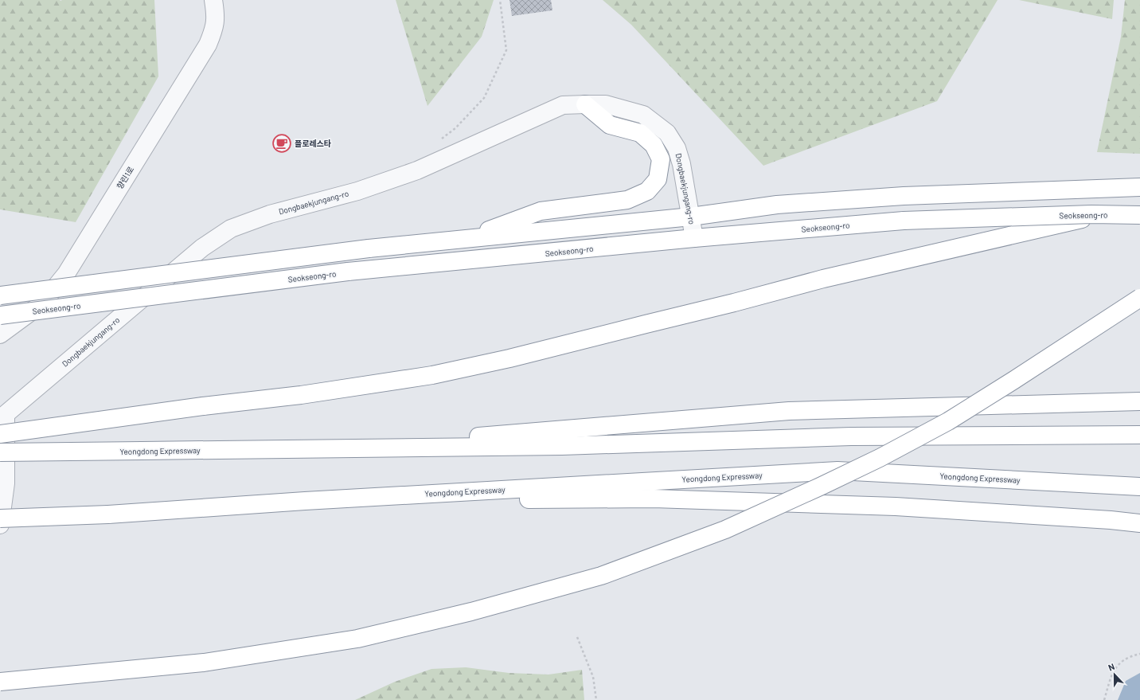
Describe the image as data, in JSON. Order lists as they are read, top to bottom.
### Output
{
  "streets": {
    "highway": ["Seokseong-ro", "Yeongdong Expressway"],
    "street": ["향린1로", "Dongbaekjungang-ro"]
  },
  "crossings": [
    ["Dongbaekjungang-ro", "Seokseong-ro"]
  ],
  "places": {
    "cafe": ["플로레스타"]
  },
  "north": "top"
}
